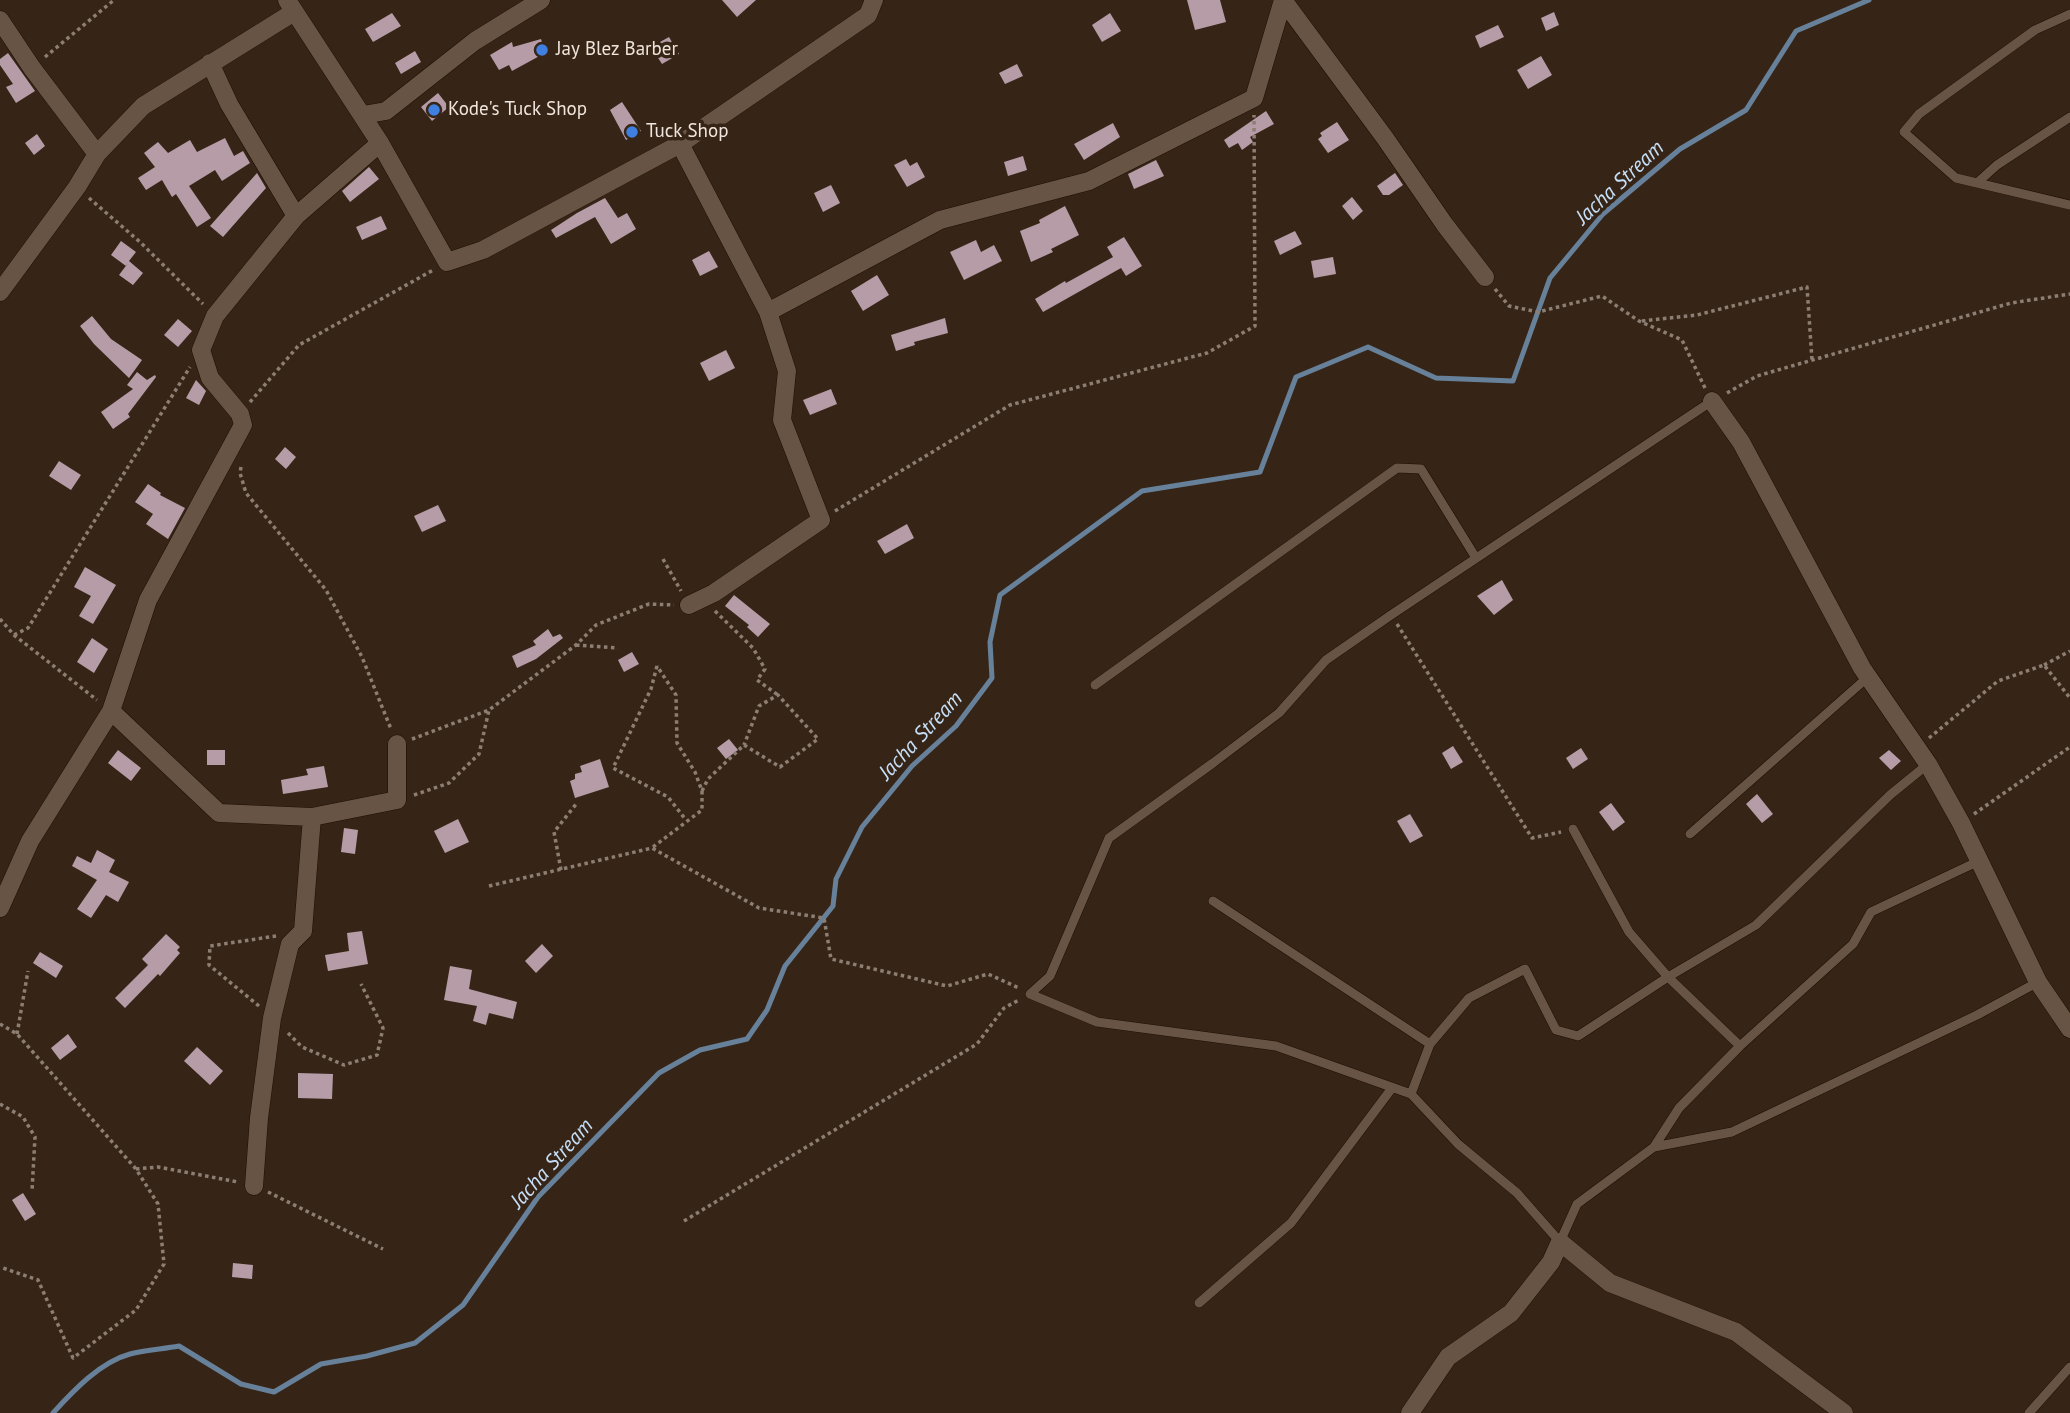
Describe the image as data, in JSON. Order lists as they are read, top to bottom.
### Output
{
  "water": ["Jacha Stream"],
  "places": ["Jay Blez Barber", "Kode's Tuck Shop", "Tuck Shop"]
}
